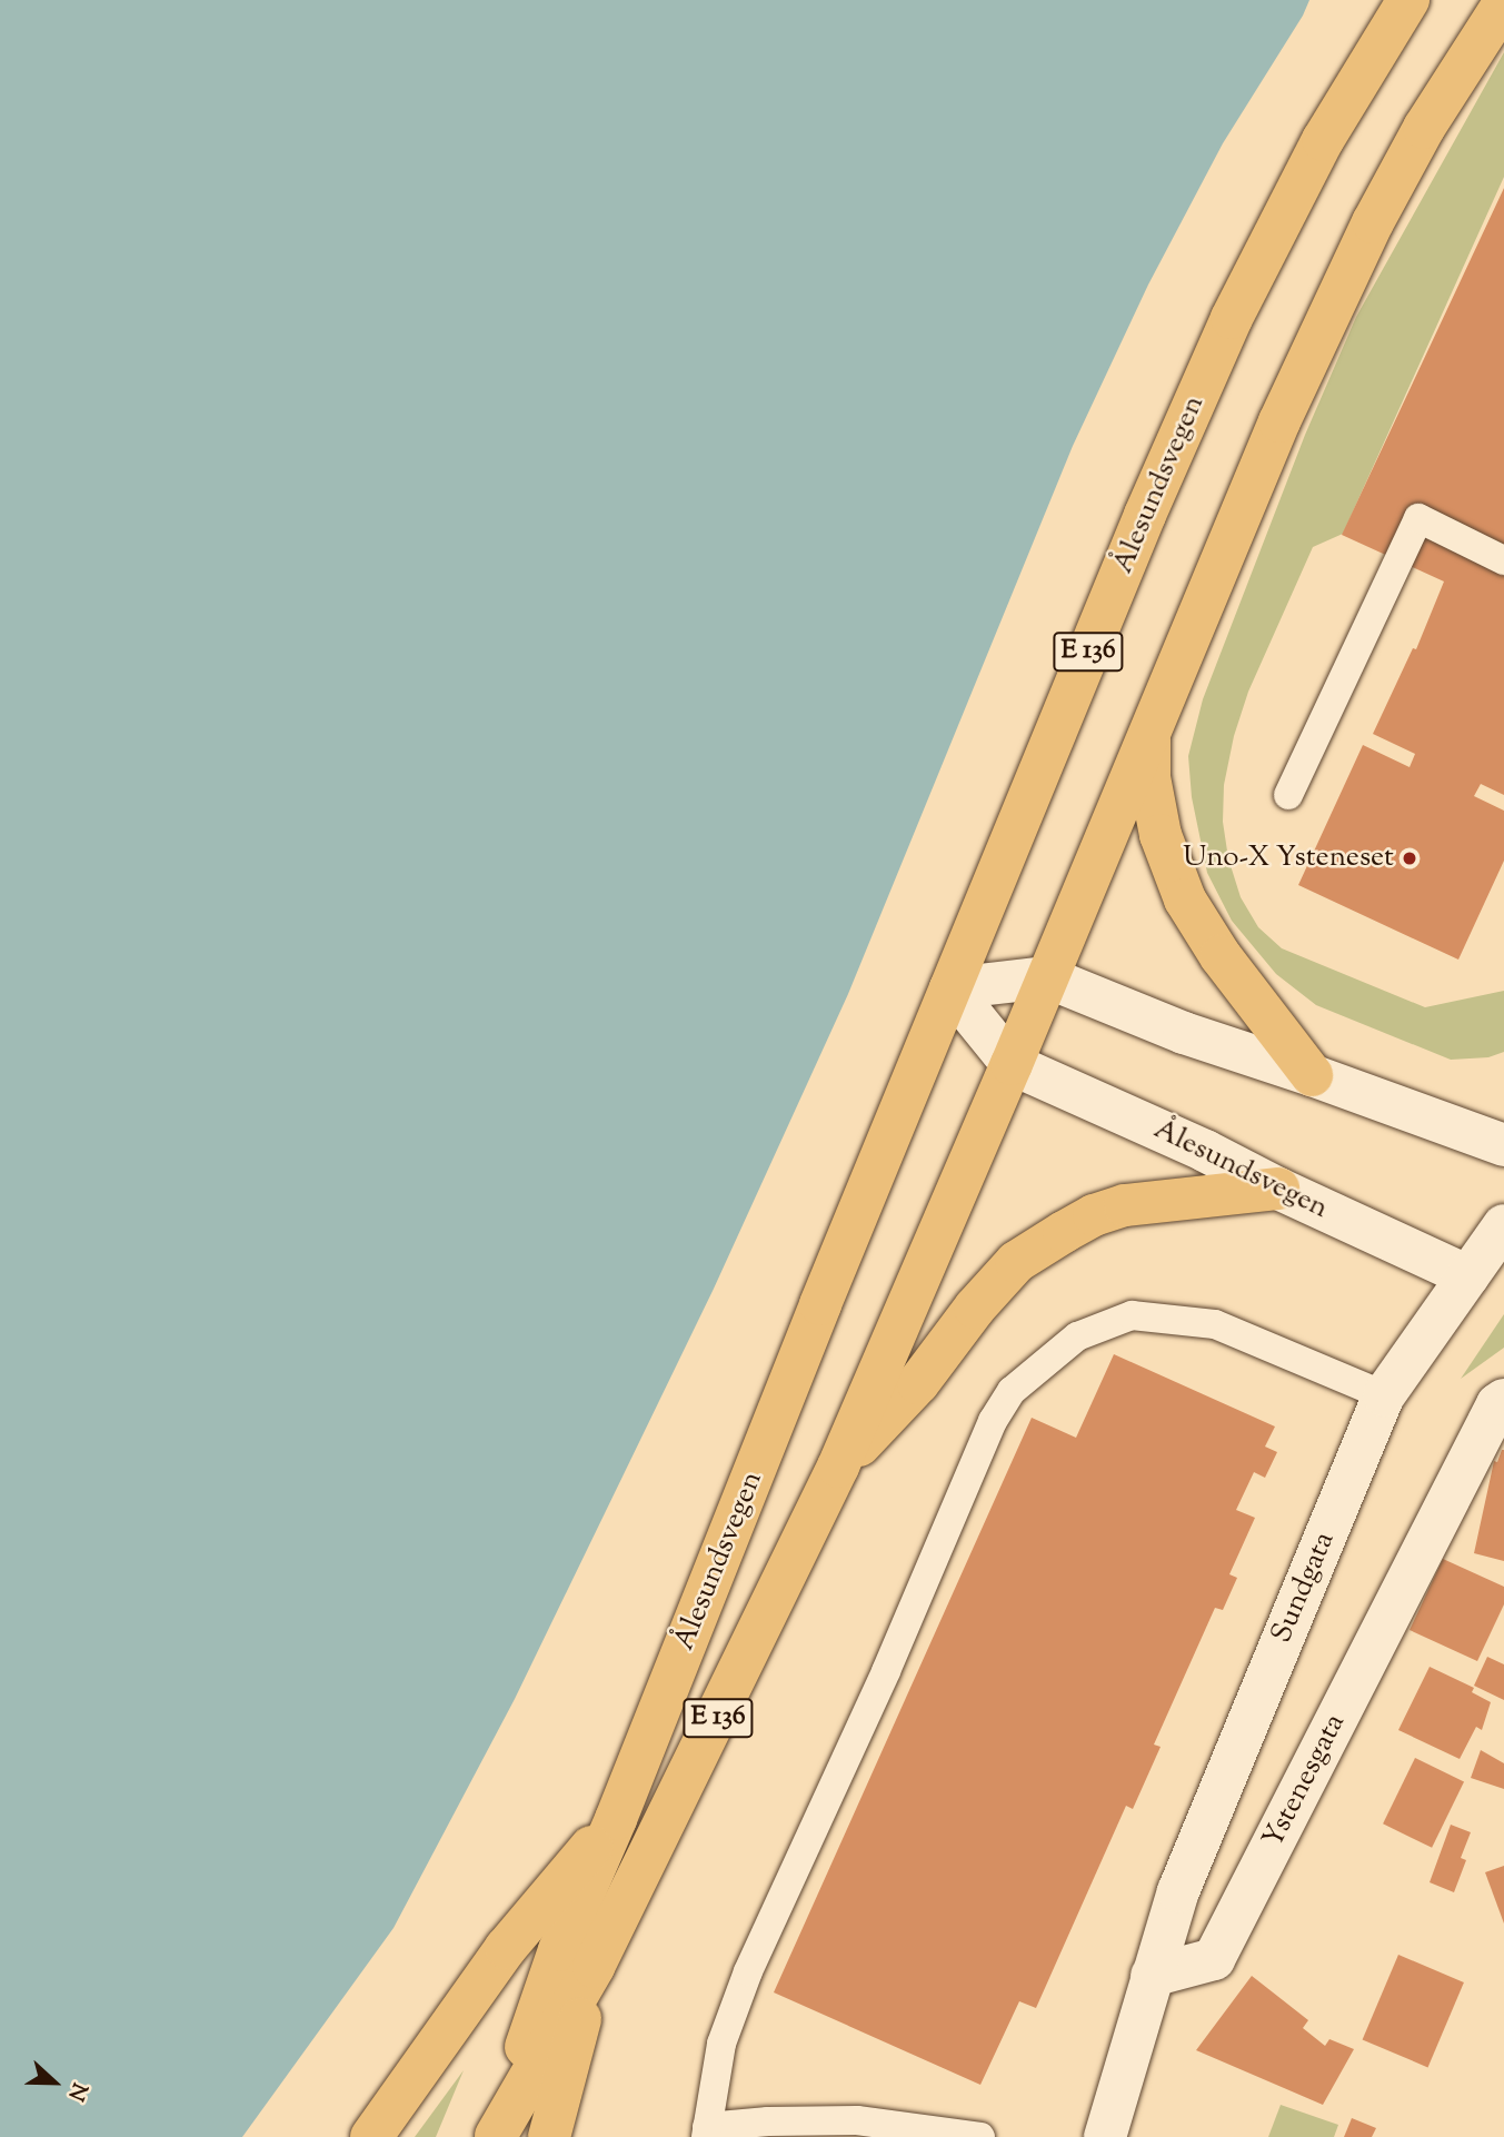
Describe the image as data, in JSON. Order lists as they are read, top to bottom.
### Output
{
  "streets": {
    "highway": ["Ålesundsvegen", "E 136"],
    "street": ["Sundgata", "Ystenesgata"]
  },
  "crossings": [
    ["Ålesundsvegen", "E 136"],
    ["Ålesundsvegen", "Sundgata"],
    ["Sundgata", "Ystenesgata"]
  ],
  "places": ["Uno-X Ysteneset"],
  "north": "right"
}
